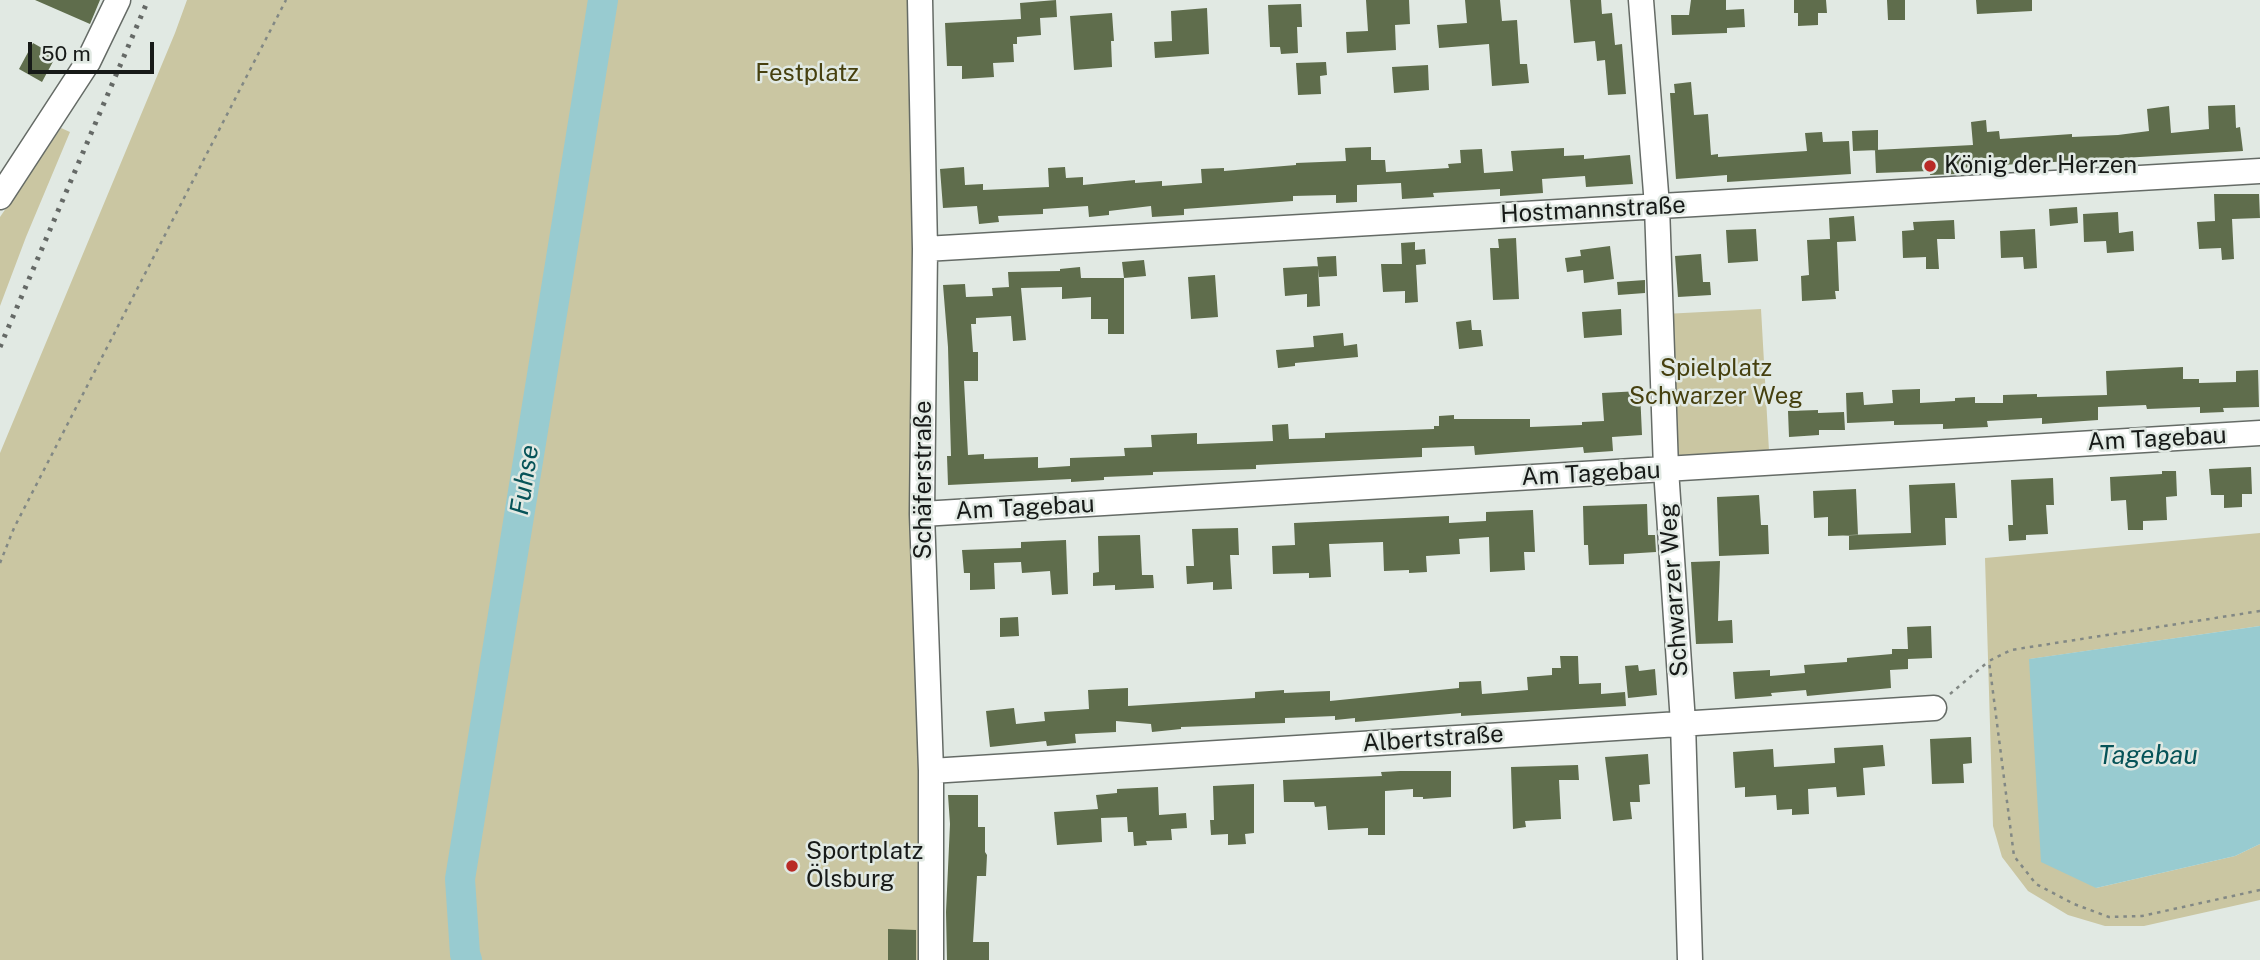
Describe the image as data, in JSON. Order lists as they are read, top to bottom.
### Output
{
  "streets": {
    "street": [
      "Hostmannstraße",
      "Am Tagebau",
      "Schäferstraße",
      "Schwarzer Weg",
      "Albertstraße"
    ]
  },
  "crossings": [
    ["Hostmannstraße", "Schäferstraße"],
    ["Hostmannstraße", "Schwarzer Weg"],
    ["Am Tagebau", "Schäferstraße"],
    ["Am Tagebau", "Schwarzer Weg"],
    ["Schäferstraße", "Albertstraße"],
    ["Schwarzer Weg", "Albertstraße"]
  ],
  "water": ["Fuhse", "Tagebau"],
  "parks": ["Festplatz", "Spielplatz Schwarzer Weg"],
  "places": ["König der Herzen", "Sportplatz Ölsburg"],
  "scale_bar": "50 m"
}
